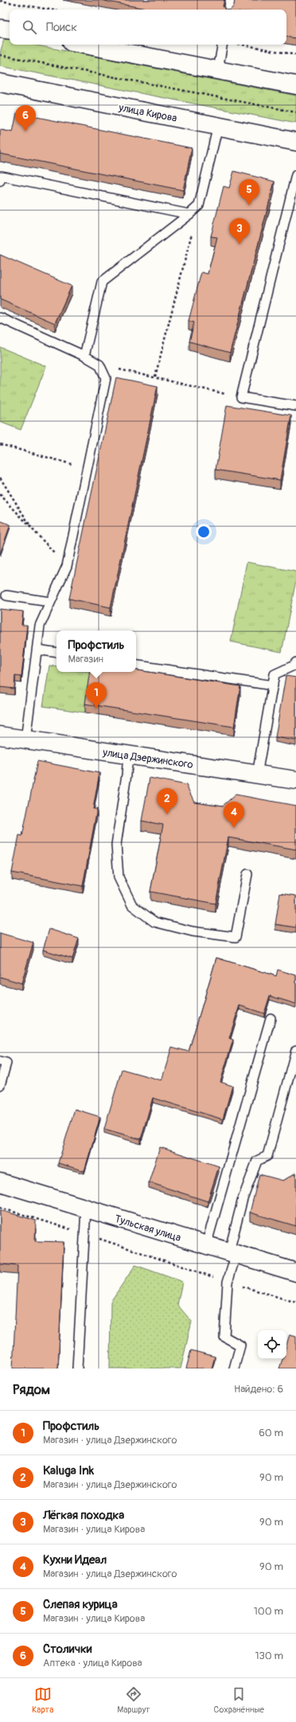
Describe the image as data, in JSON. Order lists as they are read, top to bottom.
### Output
{
  "streets": {
    "street": ["улица Кирова", "улица Дзержинского", "Тульская улица"]
  },
  "page": {
    "search": "Поиск",
    "pins": [
      "6",
      "5",
      "3",
      "1",
      "2",
      "4"
    ],
    "popup": ["Профстиль", "Магазин"],
    "heading": ["Рядом", "Найдено: 6"],
    "list": [
      {
        "mark": "1",
        "name": "Профстиль",
        "note": "Магазин · улица Дзержинского",
        "value": "60 m"
      },
      {
        "mark": "2",
        "name": "Kaluga Ink",
        "note": "Магазин · улица Дзержинского",
        "value": "90 m"
      },
      {
        "mark": "3",
        "name": "Лёгкая походка",
        "note": "Магазин · улица Кирова",
        "value": "90 m"
      },
      {
        "mark": "4",
        "name": "Кухни Идеал",
        "note": "Магазин · улица Дзержинского",
        "value": "90 m"
      },
      {
        "mark": "5",
        "name": "Слепая курица",
        "note": "Магазин · улица Кирова",
        "value": "100 m"
      },
      {
        "mark": "6",
        "name": "Столички",
        "note": "Аптека · улица Кирова",
        "value": "130 m"
      }
    ],
    "nav": ["Карта", "Маршрут", "Сохранённые"]
  }
}
